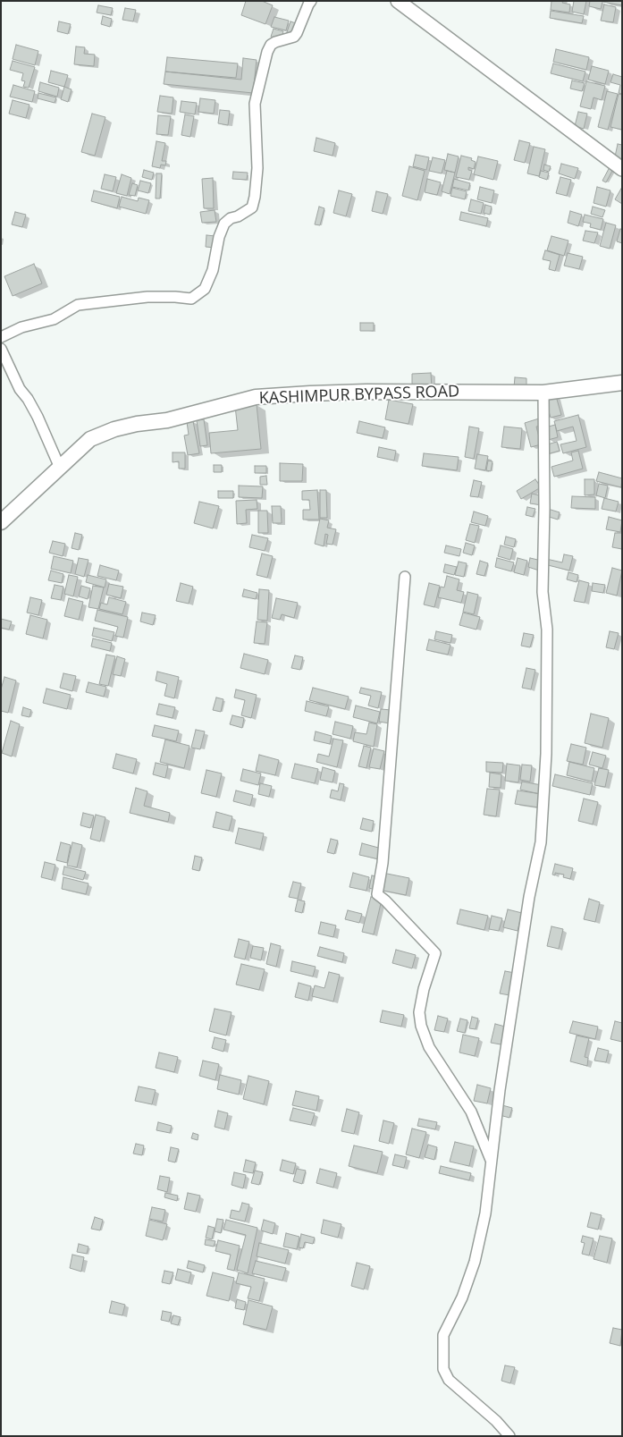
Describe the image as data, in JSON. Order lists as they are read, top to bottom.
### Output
{
  "streets": {
    "main road": ["KASHIMPUR BYPASS ROAD"]
  }
}
